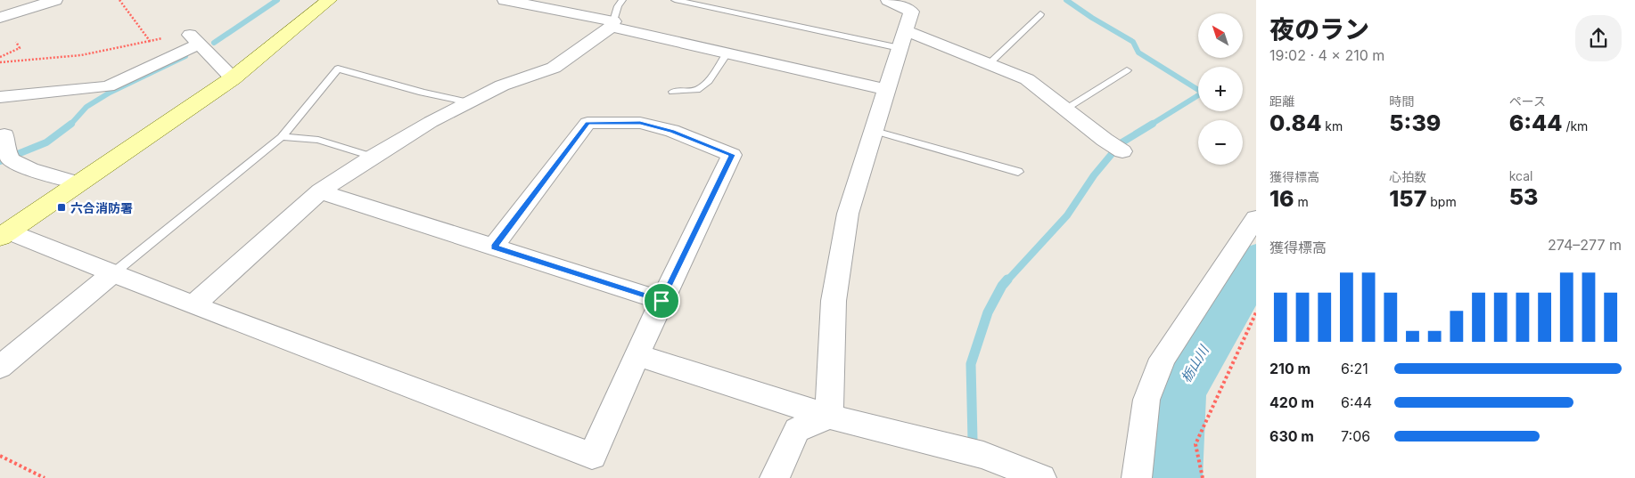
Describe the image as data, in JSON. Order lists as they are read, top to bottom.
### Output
{
  "water": ["栃山川"],
  "places": {
    "transit": ["六合消防署"]
  },
  "north": "top left",
  "page": {
    "heading": ["夜のラン", "19:02 · 4 × 210 m"],
    "map_buttons": ["+", "−"],
    "stats": [
      ["距離", "0.84 km"],
      ["時間", "5:39"],
      ["ペース", "6:44 /km"],
      ["獲得標高", "16 m"],
      ["心拍数", "157 bpm"],
      ["kcal", "53"]
    ],
    "chart": ["獲得標高", "274–277 m"],
    "list": [
      {
        "name": "210 m",
        "note": "6:21"
      },
      {
        "name": "420 m",
        "note": "6:44"
      },
      {
        "name": "630 m",
        "note": "7:06"
      }
    ]
  }
}
